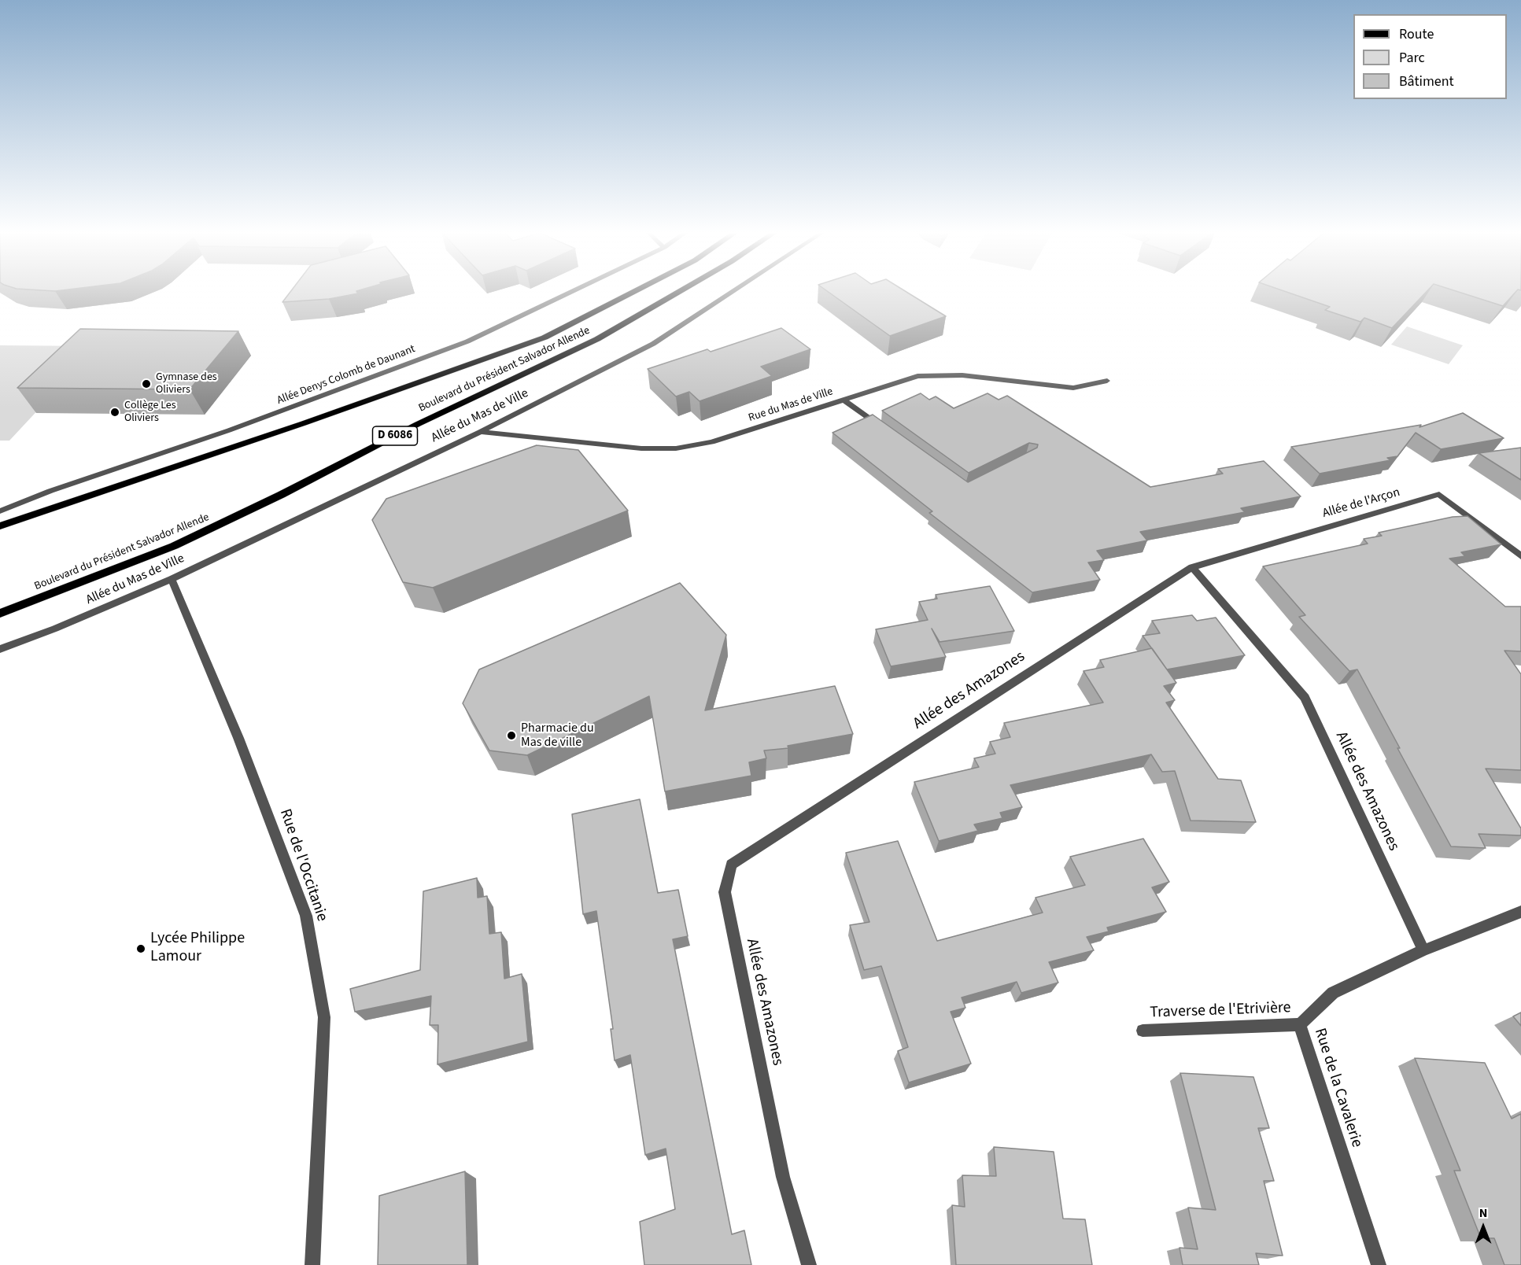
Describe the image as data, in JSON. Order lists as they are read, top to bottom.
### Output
{
  "streets": {
    "main road": ["Boulevard du Président Salvador Allende", "D 6086"],
    "street": [
      "Allée Denys Colomb de Daunant",
      "Rue du Mas de Ville",
      "Allée du Mas de Ville",
      "Allée de l'Arçon",
      "Allée des Amazones",
      "Rue de l'Occitanie",
      "Traverse de l'Etrivière",
      "Rue de la Cavalerie"
    ]
  },
  "crossings": [
    ["Rue du Mas de Ville", "Allée du Mas de Ville"],
    ["Allée du Mas de Ville", "Rue de l'Occitanie"],
    ["Allée de l'Arçon", "Allée des Amazones"],
    ["Allée des Amazones", "Rue de la Cavalerie"],
    ["Traverse de l'Etrivière", "Rue de la Cavalerie"]
  ],
  "places": [
    "Gymnase des Oliviers",
    "Collège Les Oliviers",
    "Pharmacie du Mas de ville",
    "Lycée Philippe Lamour"
  ],
  "legend": ["Route", "Parc", "Bâtiment"],
  "north": "top"
}
